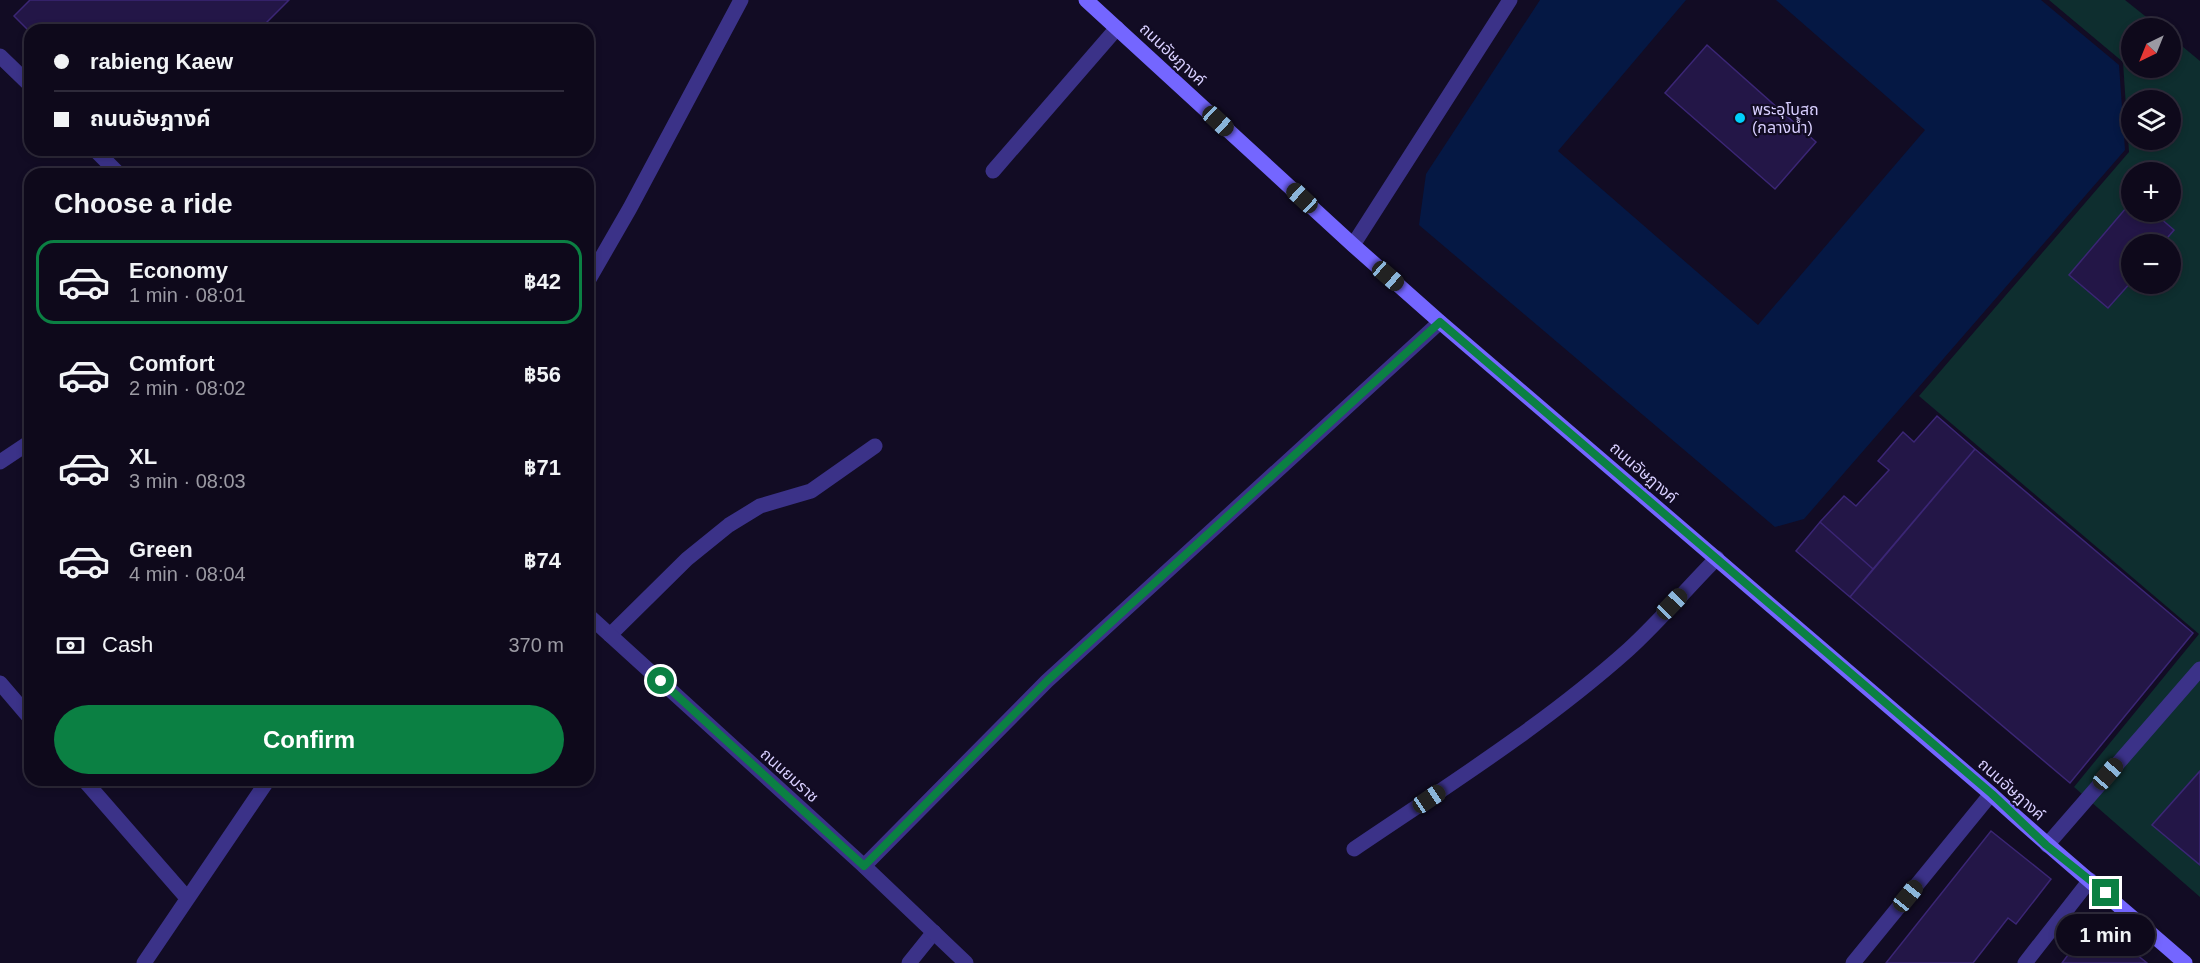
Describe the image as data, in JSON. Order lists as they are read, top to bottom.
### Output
{
  "streets": {
    "main road": ["ถนนอัษฎางค์"],
    "street": ["ถนนยมราช"]
  },
  "places": ["พระอุโบสถ (กลางน้ำ)"],
  "north": "bottom left",
  "page": {
    "map_buttons": ["+", "−"],
    "banner": ["rabieng Kaew", "ถนนอัษฎางค์"],
    "heading": "Choose a ride",
    "list": [
      {
        "name": "Economy",
        "note": "1 min · 08:01",
        "value": "฿42"
      },
      {
        "name": "Comfort",
        "note": "2 min · 08:02",
        "value": "฿56"
      },
      {
        "name": "XL",
        "note": "3 min · 08:03",
        "value": "฿71"
      },
      {
        "name": "Green",
        "note": "4 min · 08:04",
        "value": "฿74"
      }
    ],
    "pay": ["Cash", "370 m"],
    "buttons": "Confirm",
    "bubble": "1 min"
  }
}
